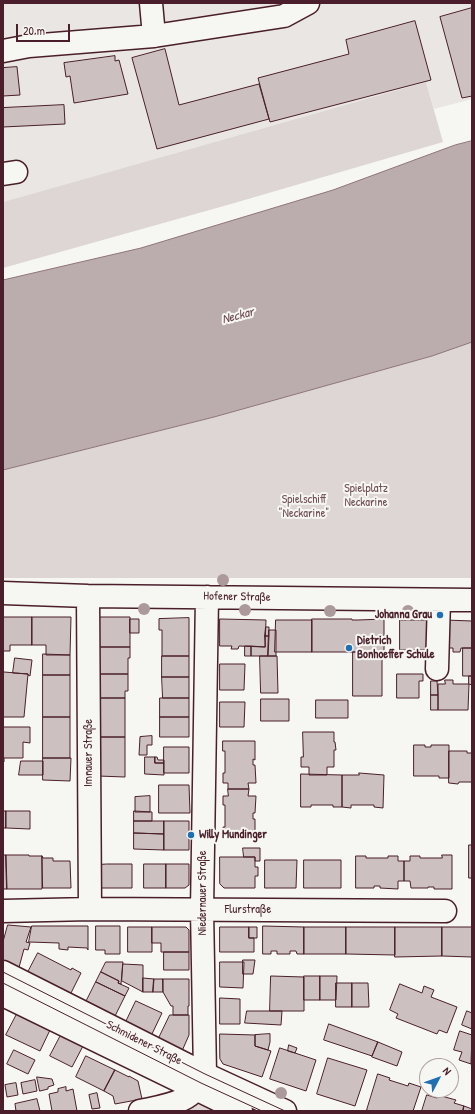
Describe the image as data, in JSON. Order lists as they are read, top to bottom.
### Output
{
  "streets": {
    "street": [
      "Hofener Straße",
      "Imnauer Straße",
      "Niedernauer Straße",
      "Flurstraße",
      "Schmidener Straße"
    ]
  },
  "crossings": [
    ["Hofener Straße", "Imnauer Straße"],
    ["Hofener Straße", "Niedernauer Straße"],
    ["Imnauer Straße", "Flurstraße"],
    ["Niedernauer Straße", "Flurstraße"],
    ["Niedernauer Straße", "Schmidener Straße"]
  ],
  "water": ["Neckar"],
  "parks": ["Spielplatz Neckarine", "Spielschiff \"Neckarine\""],
  "places": ["Johanna Grau", "Dietrich Bonhoeffer Schule", "Willy Mundinger"],
  "scale_bar": "20 m",
  "north": "top right"
}
